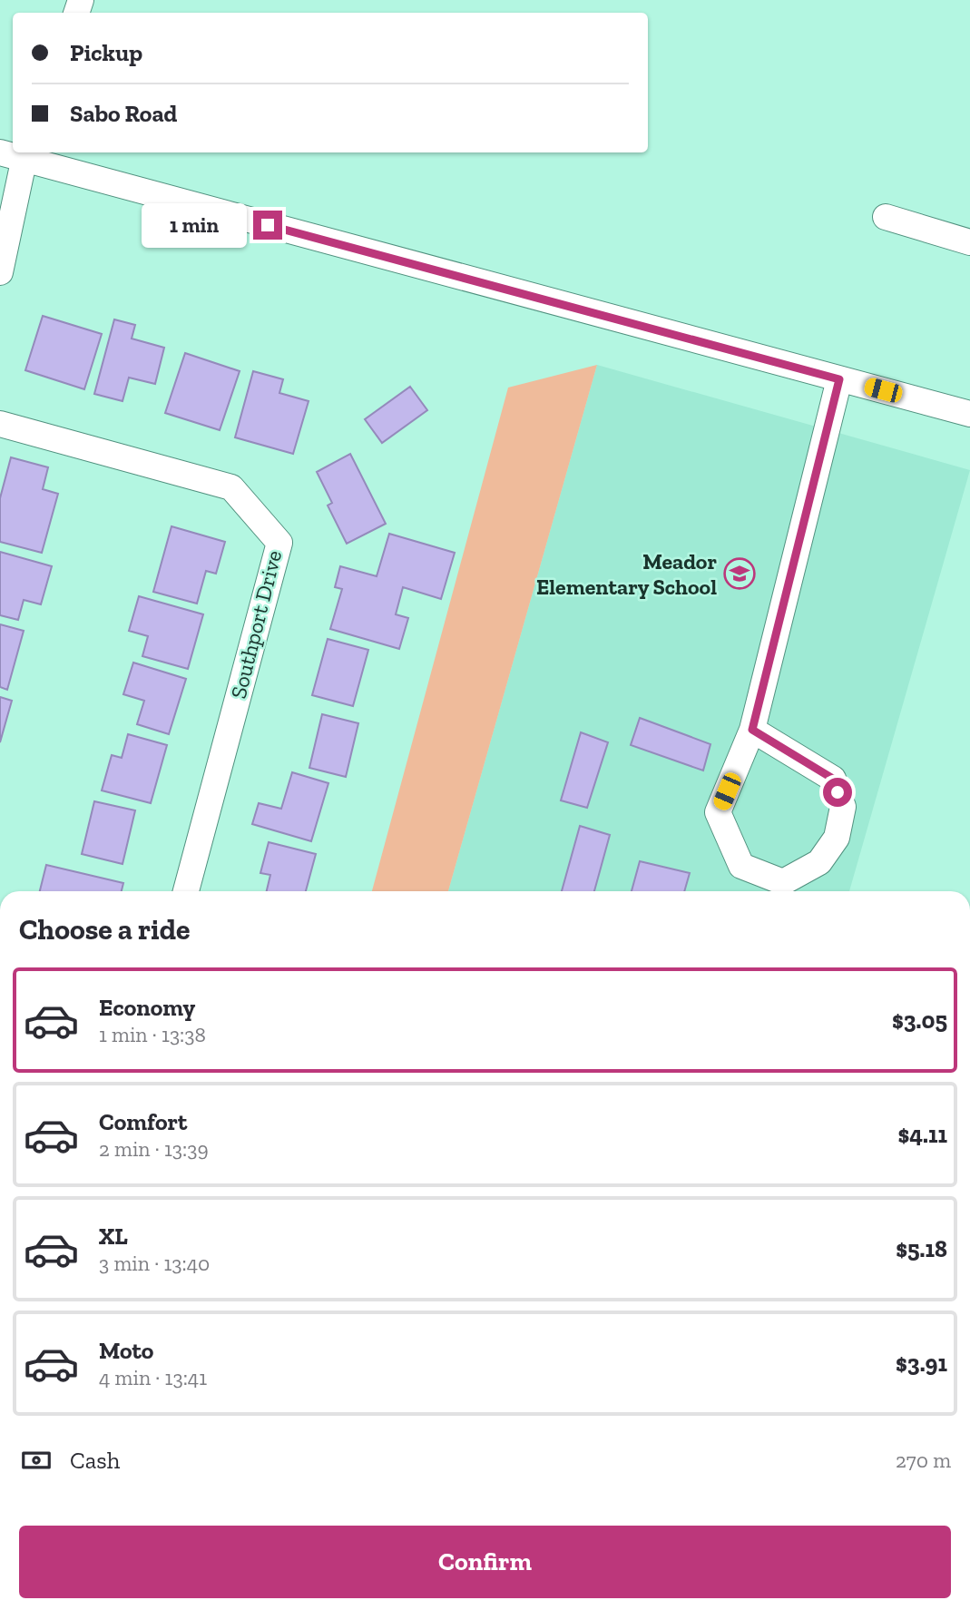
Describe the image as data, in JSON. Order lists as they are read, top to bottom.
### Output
{
  "streets": {
    "street": ["Southport Drive"]
  },
  "places": {
    "school or university": ["Meador Elementary School"]
  },
  "page": {
    "banner": ["Pickup", "Sabo Road"],
    "bubble": "1 min",
    "heading": "Choose a ride",
    "list": [
      {
        "name": "Economy",
        "note": "1 min · 13:38",
        "value": "$3.05"
      },
      {
        "name": "Comfort",
        "note": "2 min · 13:39",
        "value": "$4.11"
      },
      {
        "name": "XL",
        "note": "3 min · 13:40",
        "value": "$5.18"
      },
      {
        "name": "Moto",
        "note": "4 min · 13:41",
        "value": "$3.91"
      }
    ],
    "pay": ["Cash", "270 m"],
    "buttons": "Confirm"
  }
}
